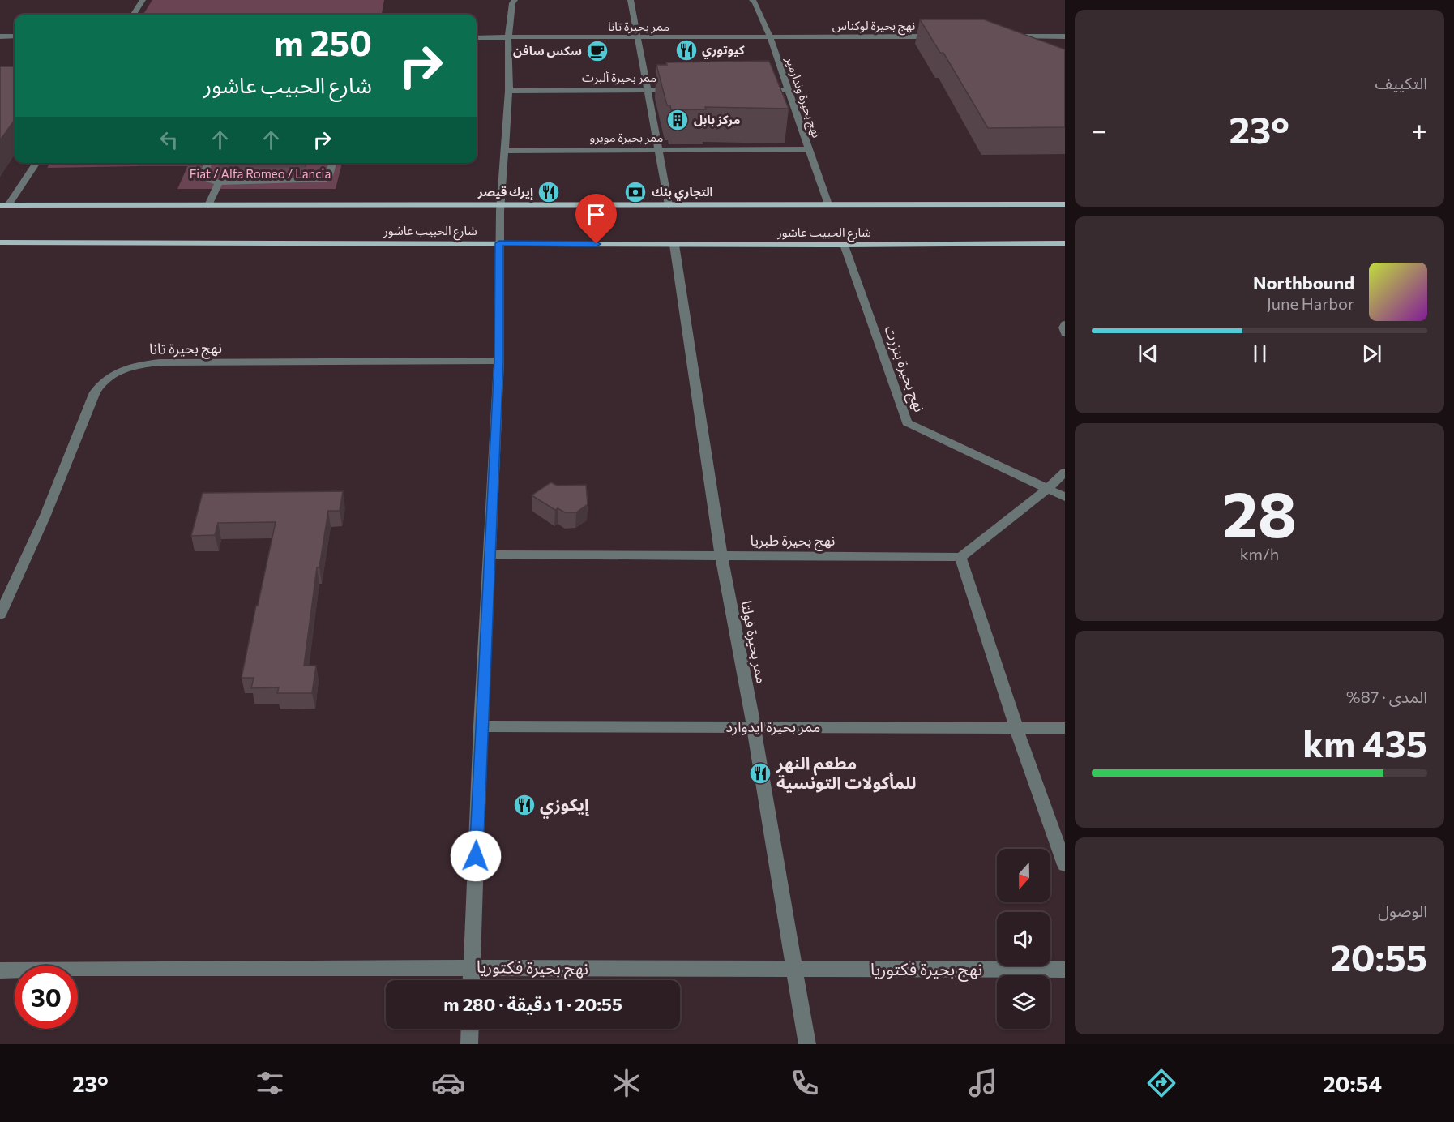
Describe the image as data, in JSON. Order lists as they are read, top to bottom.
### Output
{
  "streets": {
    "main road": ["شارع الحبيب عاشور"],
    "street": [
      "نهج بحيرة لوكناس",
      "ممر بحيرة تانا",
      "ممر بحيرة ألبرت",
      "نهج بحيرة وندارمير",
      "ممر بحيرة مويرو",
      "نهج بحيرة تانا",
      "نهج بحيرة بنزرت",
      "نهج بحيرة طبريا",
      "ممر بحيرة فولتا",
      "ممر بحيرة ايدوارد",
      "نهج بحيرة فكتوريا"
    ]
  },
  "crossings": [
    ["نهج بحيرة لوكناس", "ممر بحيرة تانا"],
    ["نهج بحيرة لوكناس", "نهج بحيرة وندارمير"],
    ["ممر بحيرة تانا", "نهج بحيرة وندارمير"],
    ["نهج بحيرة وندارمير", "ممر بحيرة مويرو"],
    ["نهج بحيرة وندارمير", "شارع الحبيب عاشور"],
    ["شارع الحبيب عاشور", "نهج بحيرة بنزرت"],
    ["شارع الحبيب عاشور", "ممر بحيرة فولتا"],
    ["نهج بحيرة طبريا", "ممر بحيرة فولتا"],
    ["ممر بحيرة فولتا", "ممر بحيرة ايدوارد"],
    ["ممر بحيرة فولتا", "نهج بحيرة فكتوريا"]
  ],
  "parks": ["Fiat / Alfa Romeo / Lancia"],
  "places": {
    "restaurant": [
      "كيوتوري",
      "إيرك قيصر",
      "مطعم النهر للمأكولات التونسية",
      "إيكوزي"
    ],
    "cafe": ["سكس سافن"],
    "building": ["مركز بابل"],
    "bank": ["التجاري بنك"]
  },
  "north": "bottom",
  "page": {
    "tile": [
      "التكييف",
      ["28", "km/h"],
      ["المدى · 87%", "435 km"],
      ["الوصول", "20:55"]
    ],
    "turn": ["250 m", "شارع الحبيب عاشور"],
    "heat": ["−", "23°", "+"],
    "song": ["Northbound", "June Harbor"],
    "limit": "30",
    "trip": "20:55 · 1 دقيقة · 280 m",
    "tabs": ["20:54", "23°"]
  }
}
